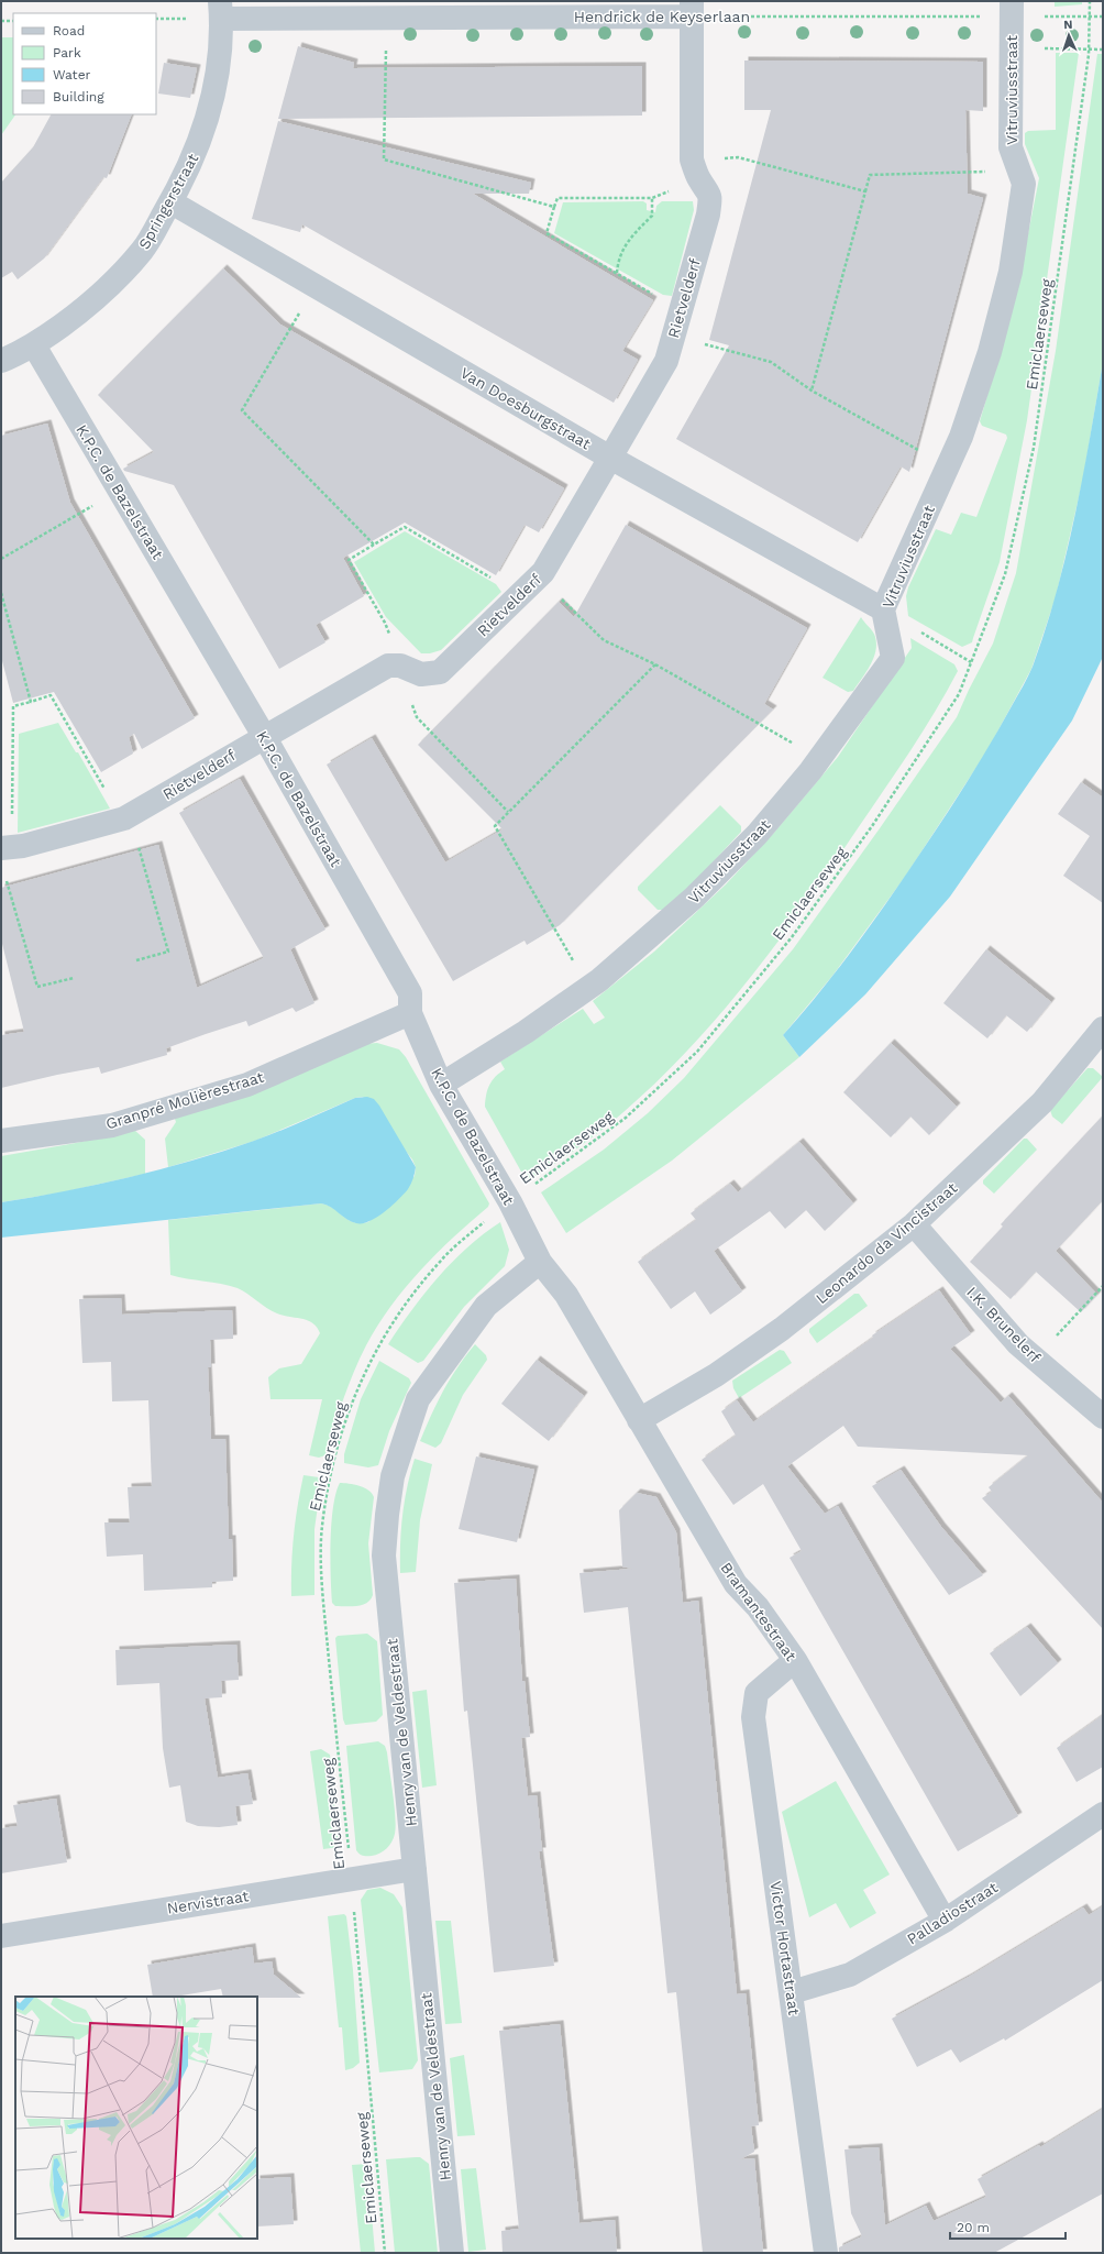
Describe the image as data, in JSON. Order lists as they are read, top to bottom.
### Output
{
  "streets": {
    "street": [
      "Hendrick de Keyserlaan",
      "Vitruviusstraat",
      "Springerstraat",
      "Rietvelderf",
      "Van Doesburgstraat",
      "K.P.C. de Bazelstraat",
      "Granpré Molièrestraat",
      "Leonardo da Vincistraat",
      "I.K. Brunelerf",
      "Bramantestraat",
      "Henry van de Veldestraat",
      "Nervistraat",
      "Palladiostraat",
      "Victor Hortastraat"
    ],
    "path": ["Emiclaerseweg"]
  },
  "crossings": [
    ["Hendrick de Keyserlaan", "Vitruviusstraat"],
    ["Hendrick de Keyserlaan", "Springerstraat"],
    ["Hendrick de Keyserlaan", "Rietvelderf"],
    ["Hendrick de Keyserlaan", "Emiclaerseweg"],
    ["Vitruviusstraat", "Van Doesburgstraat"],
    ["Vitruviusstraat", "K.P.C. de Bazelstraat"],
    ["Springerstraat", "Van Doesburgstraat"],
    ["Springerstraat", "K.P.C. de Bazelstraat"],
    ["Rietvelderf", "Van Doesburgstraat"],
    ["Rietvelderf", "K.P.C. de Bazelstraat"],
    ["Emiclaerseweg", "K.P.C. de Bazelstraat"],
    ["Emiclaerseweg", "Nervistraat"],
    ["K.P.C. de Bazelstraat", "Granpré Molièrestraat"],
    ["K.P.C. de Bazelstraat", "Bramantestraat"],
    ["K.P.C. de Bazelstraat", "Henry van de Veldestraat"],
    ["Leonardo da Vincistraat", "I.K. Brunelerf"],
    ["Leonardo da Vincistraat", "Bramantestraat"],
    ["Bramantestraat", "Henry van de Veldestraat"],
    ["Bramantestraat", "Palladiostraat"],
    ["Bramantestraat", "Victor Hortastraat"],
    ["Henry van de Veldestraat", "Nervistraat"],
    ["Palladiostraat", "Victor Hortastraat"]
  ],
  "legend": [
    "Road",
    "Park",
    "Water",
    "Building"
  ],
  "scale_bar": "20 m",
  "north": "top"
}
